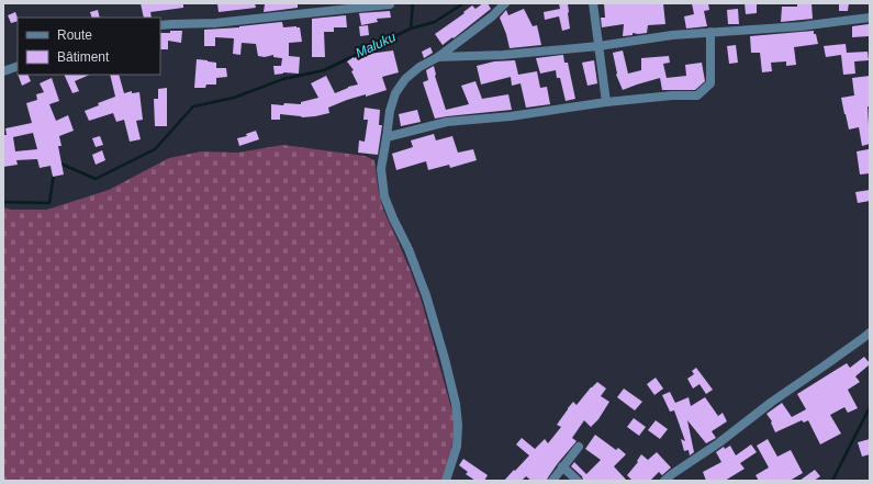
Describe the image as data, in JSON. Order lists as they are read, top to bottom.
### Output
{
  "water": ["Maluku"],
  "legend": ["Route", "Bâtiment"]
}
